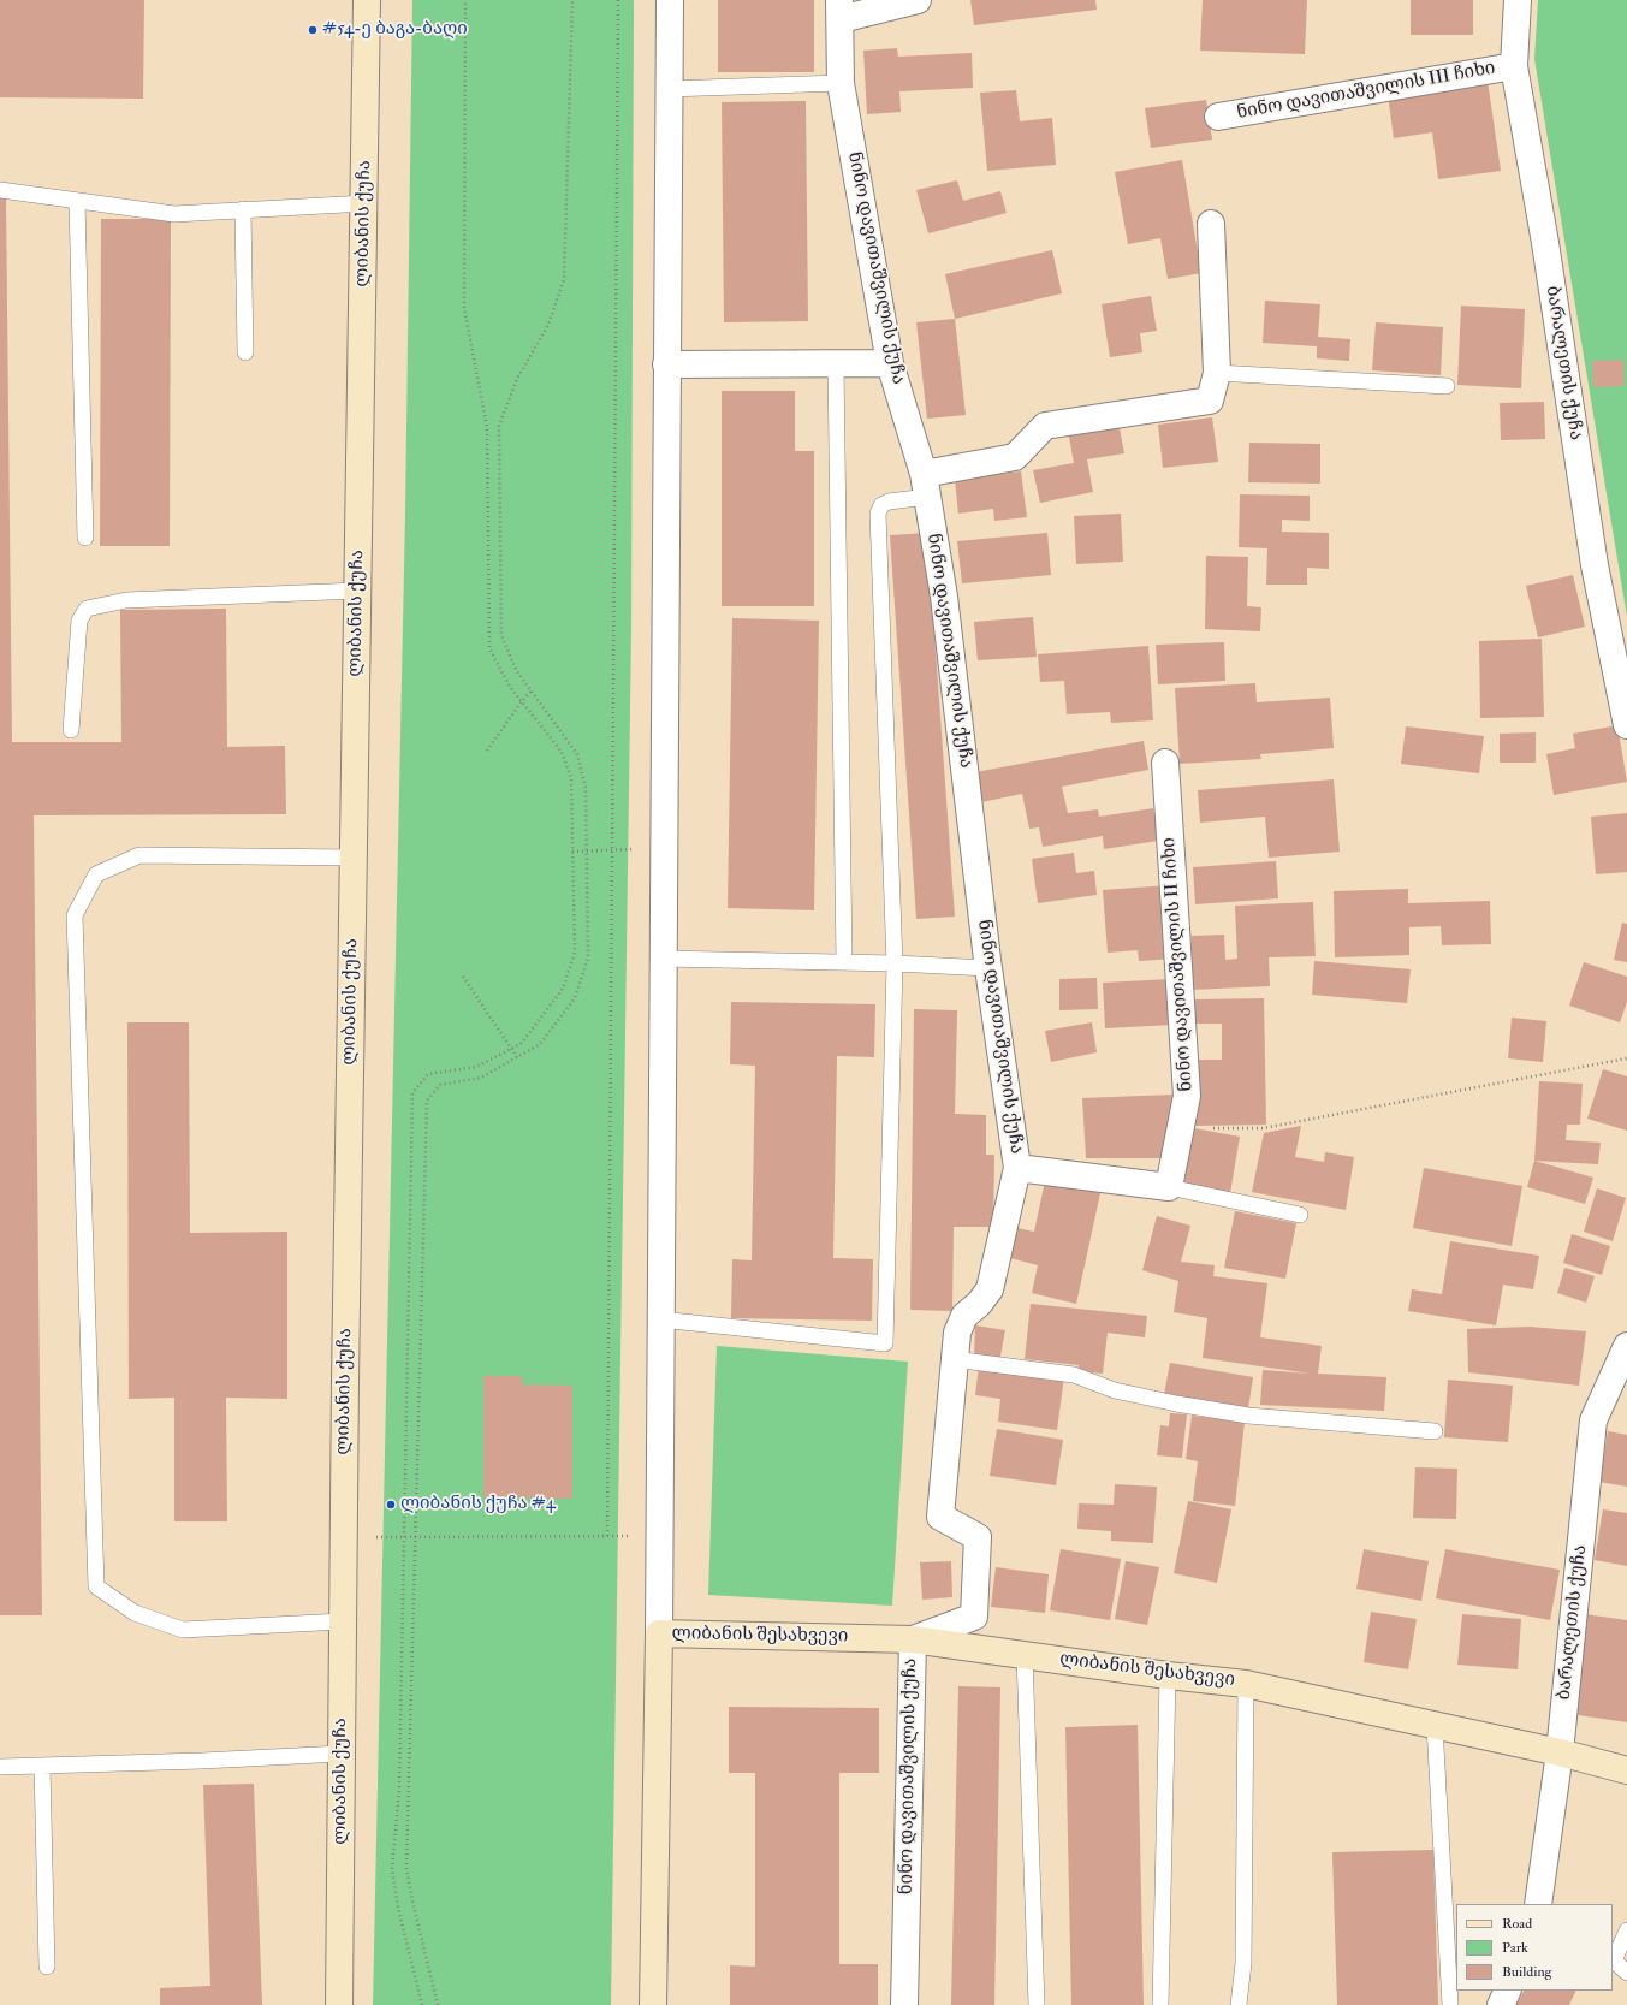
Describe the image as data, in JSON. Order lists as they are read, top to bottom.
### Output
{
  "streets": {
    "street": [
      "ნინო დავითაშვილის III ჩიხი",
      "ლიბანის ქუჩა",
      "ნინო დავითაშვილის ქუჩა",
      "ბარალეთის ქუჩა",
      "ნინო დავითაშვილის II ჩიხი",
      "ლიბანის შესახვევი"
    ]
  },
  "crossings": [
    ["ნინო დავითაშვილის III ჩიხი", "ბარალეთის ქუჩა"],
    ["ნინო დავითაშვილის ქუჩა", "ლიბანის შესახვევი"],
    ["ბარალეთის ქუჩა", "ლიბანის შესახვევი"]
  ],
  "places": ["#54-ე ბაგა-ბაღი", "ლიბანის ქუჩა #4"],
  "legend": ["Road", "Park", "Building"]
}
